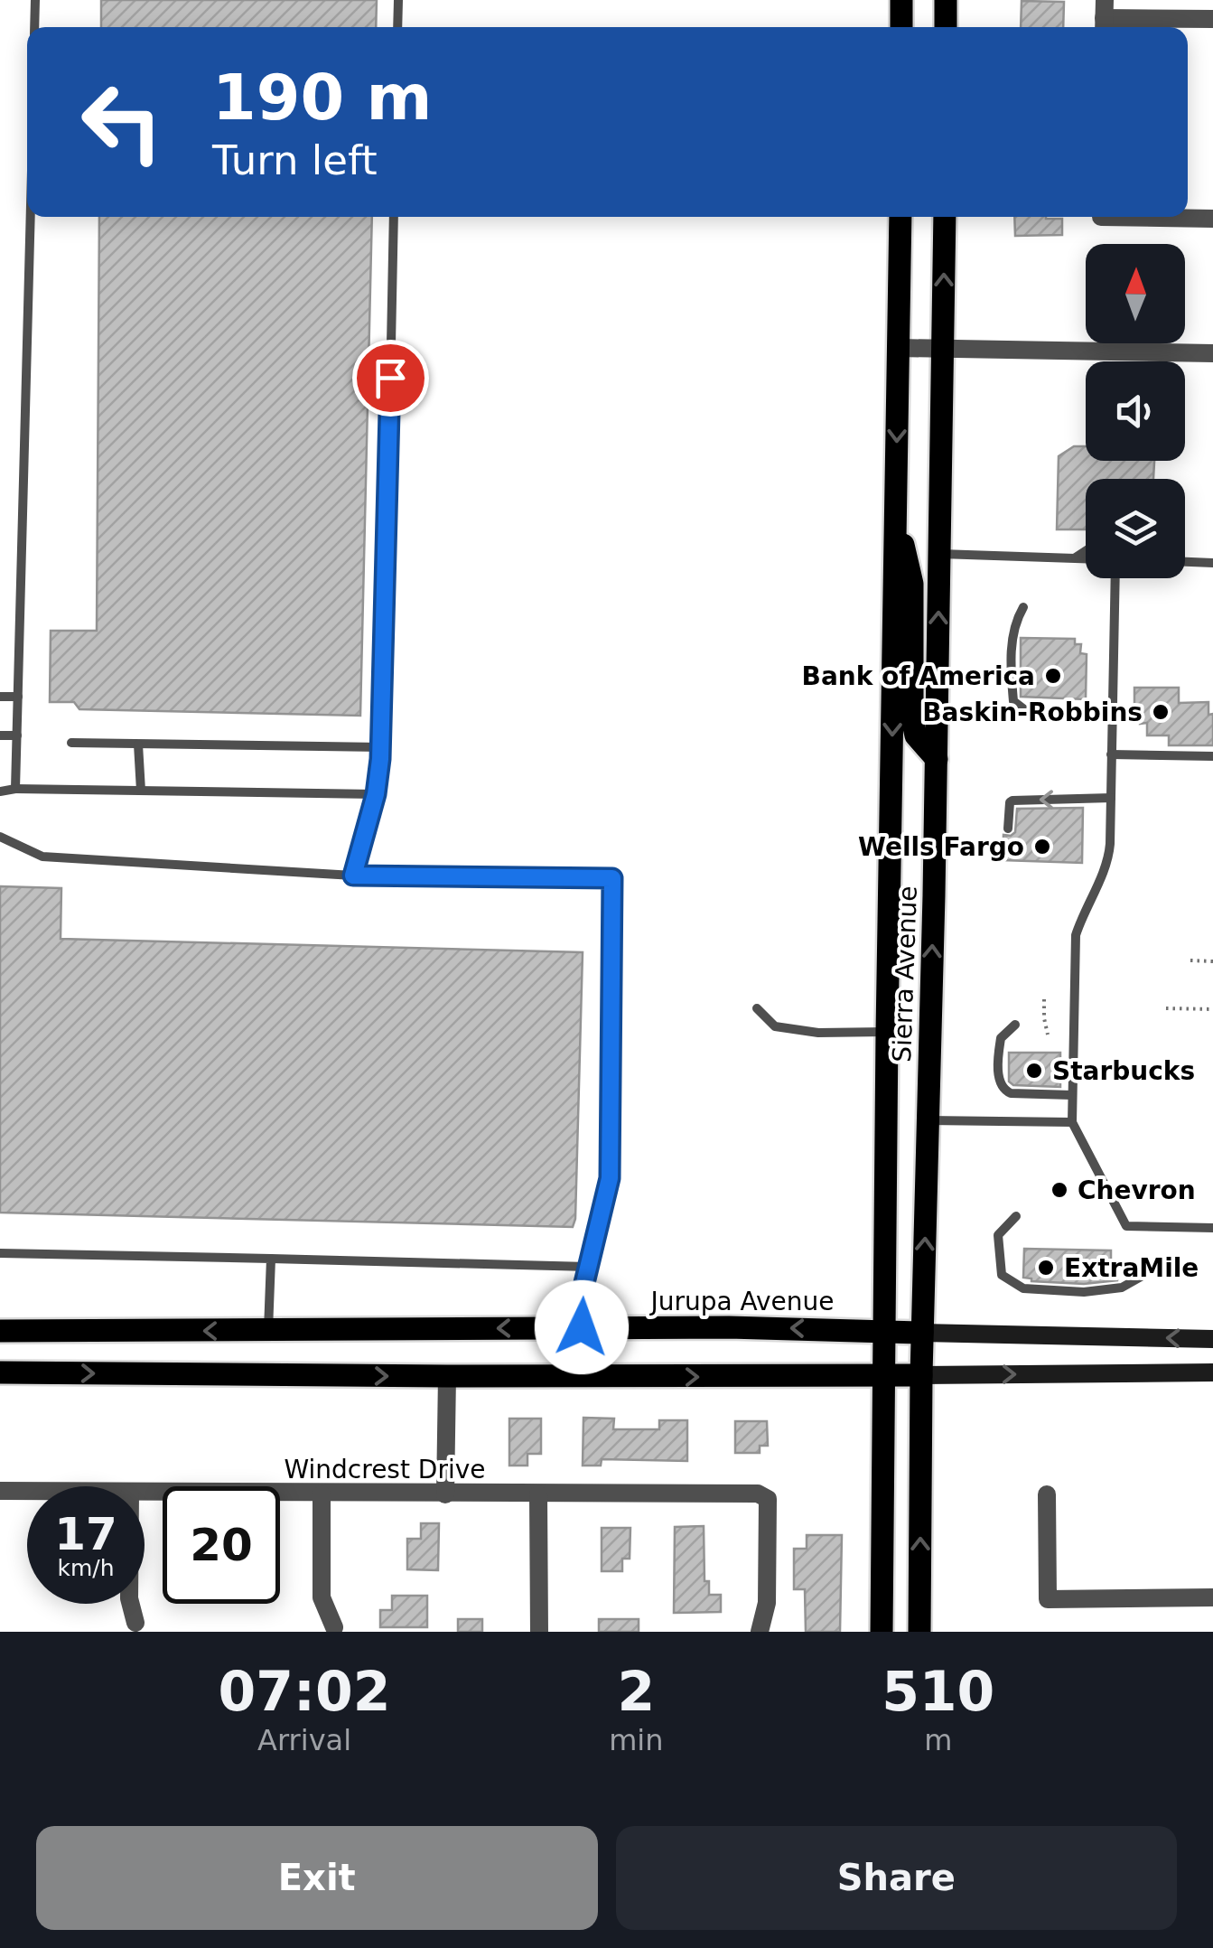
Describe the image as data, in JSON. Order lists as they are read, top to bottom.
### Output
{
  "streets": {
    "main road": ["Sierra Avenue", "Jurupa Avenue"],
    "street": ["Windcrest Drive"]
  },
  "crossings": [
    ["Sierra Avenue", "Jurupa Avenue"]
  ],
  "places": [
    "Bank of America",
    "Baskin-Robbins",
    "Wells Fargo",
    "Starbucks",
    "Chevron",
    "ExtraMile"
  ],
  "north": "top",
  "page": {
    "turn": ["190 m", "Turn left"],
    "speed": "17 km/h",
    "limit": "20",
    "eta": [
      "07:02",
      "Arrival",
      "2",
      "min",
      "510",
      "m"
    ],
    "buttons": ["Exit", "Share"]
  }
}
